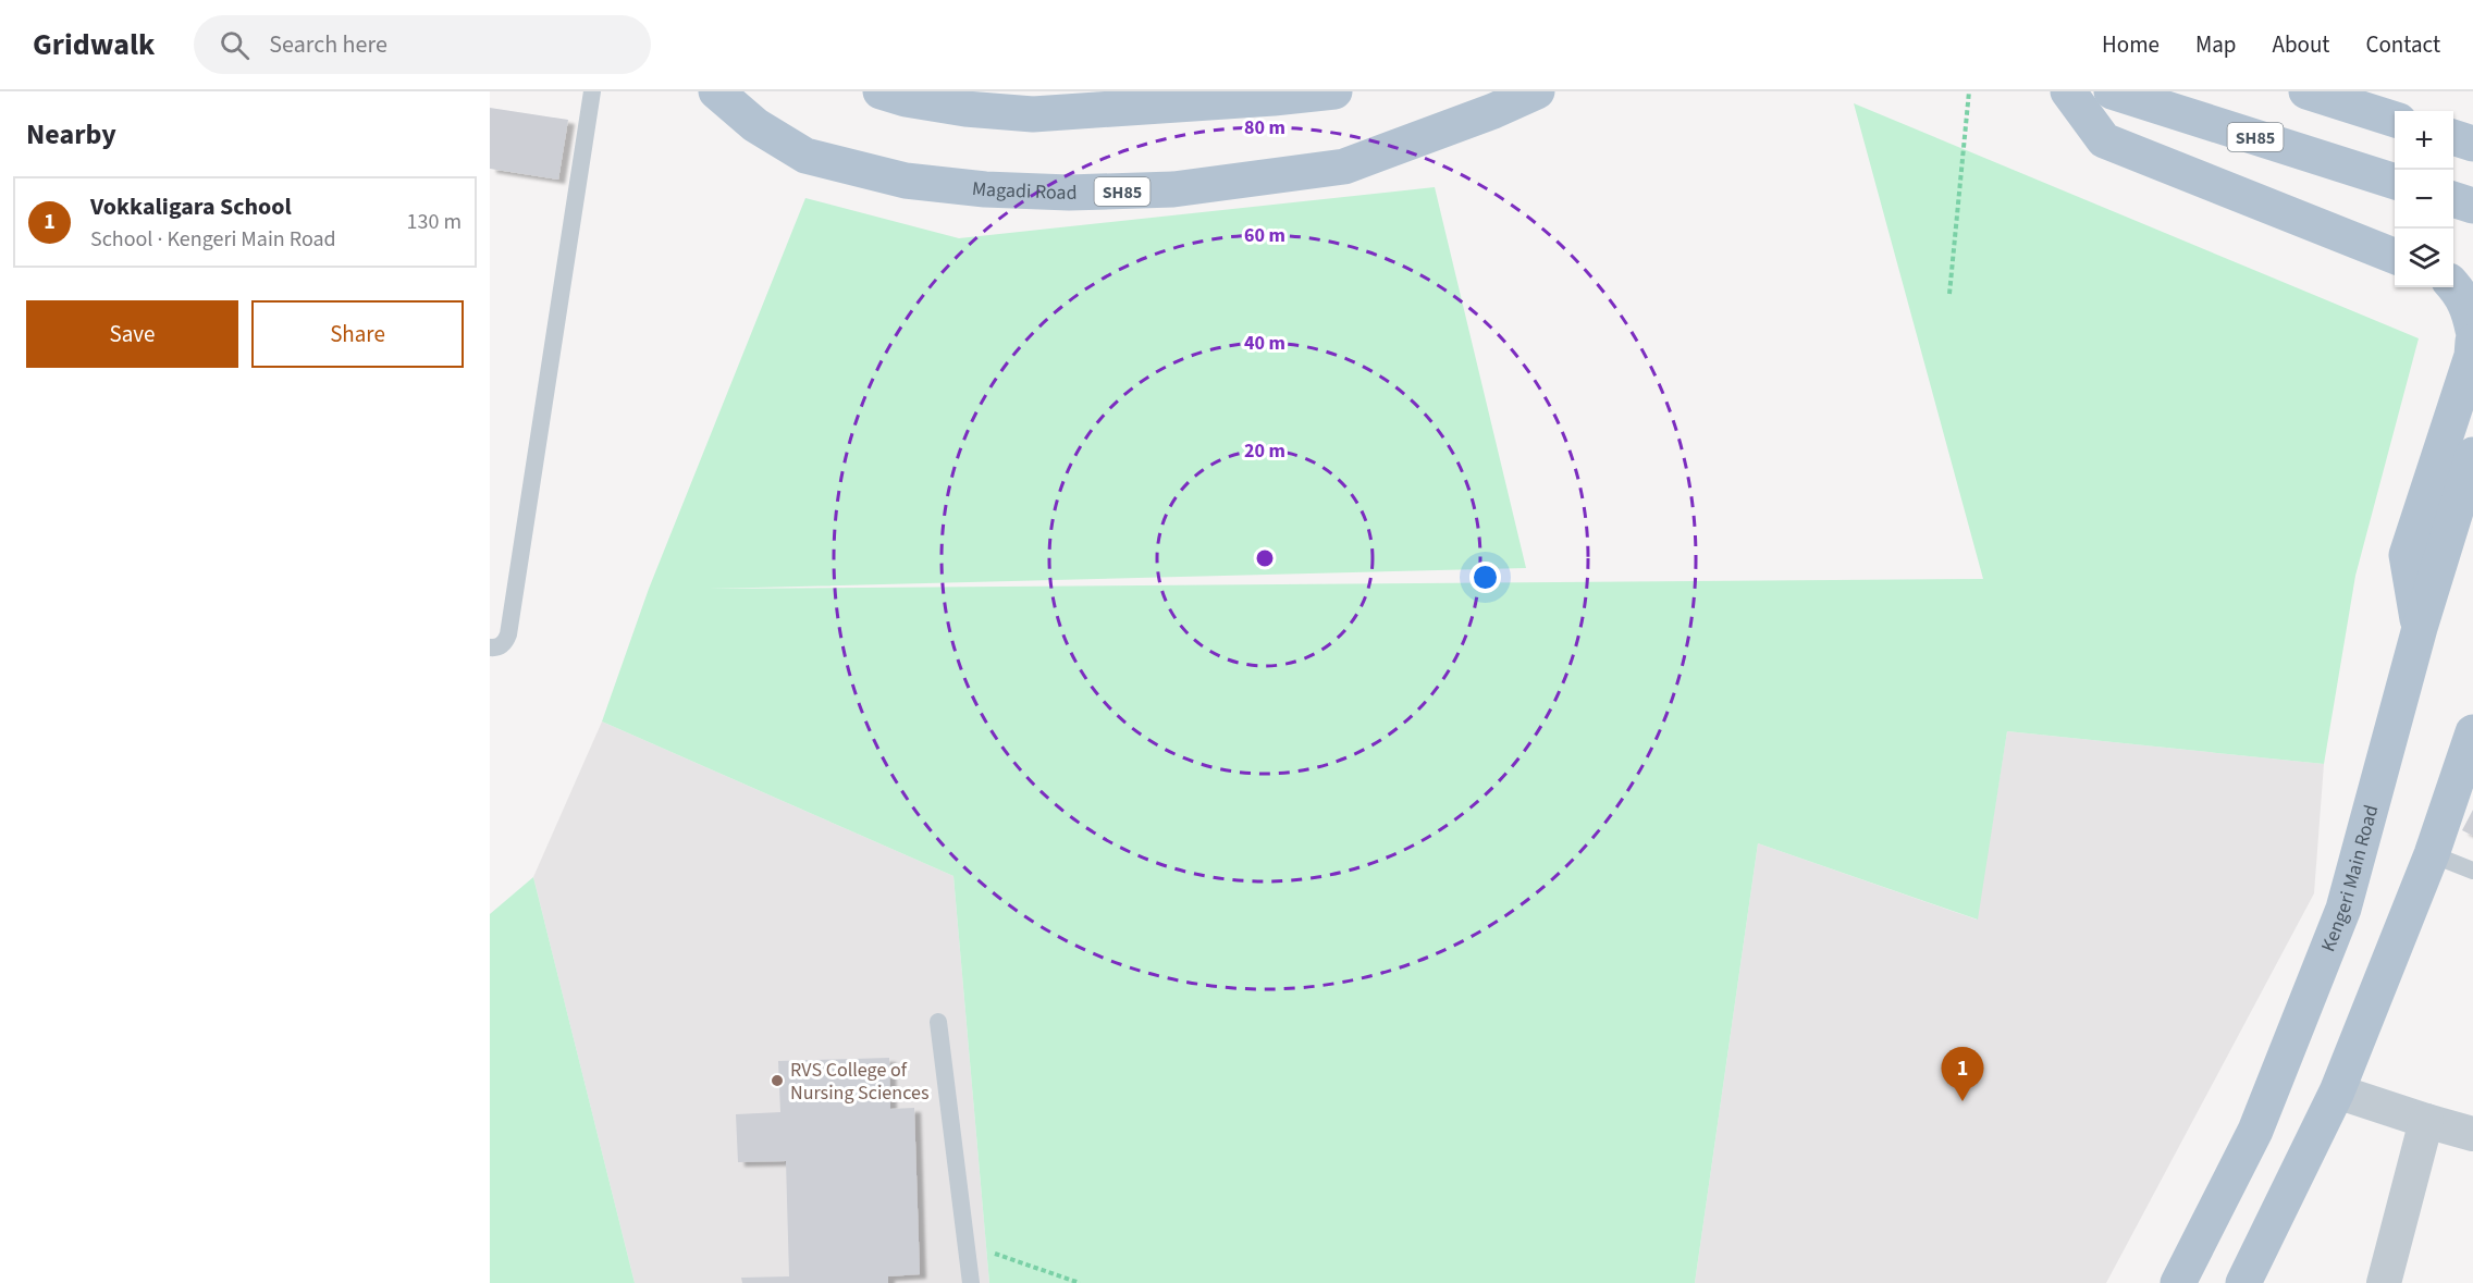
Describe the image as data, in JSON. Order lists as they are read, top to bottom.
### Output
{
  "streets": {
    "main road": ["SH85", "Magadi Road", "Kengeri Main Road"]
  },
  "places": ["RVS College of Nursing Sciences"],
  "page": {
    "header": "Gridwalk",
    "search": "Search here",
    "nav": [
      "Home",
      "Map",
      "About",
      "Contact"
    ],
    "heading": "Nearby",
    "map_buttons": ["+", "−"],
    "list": [
      {
        "mark": "1",
        "name": "Vokkaligara School",
        "note": "School · Kengeri Main Road",
        "value": "130 m"
      }
    ],
    "buttons": ["Save", "Share"],
    "pins": "1"
  },
  "rings": [
    "80 m",
    "60 m",
    "40 m",
    "20 m"
  ]
}
